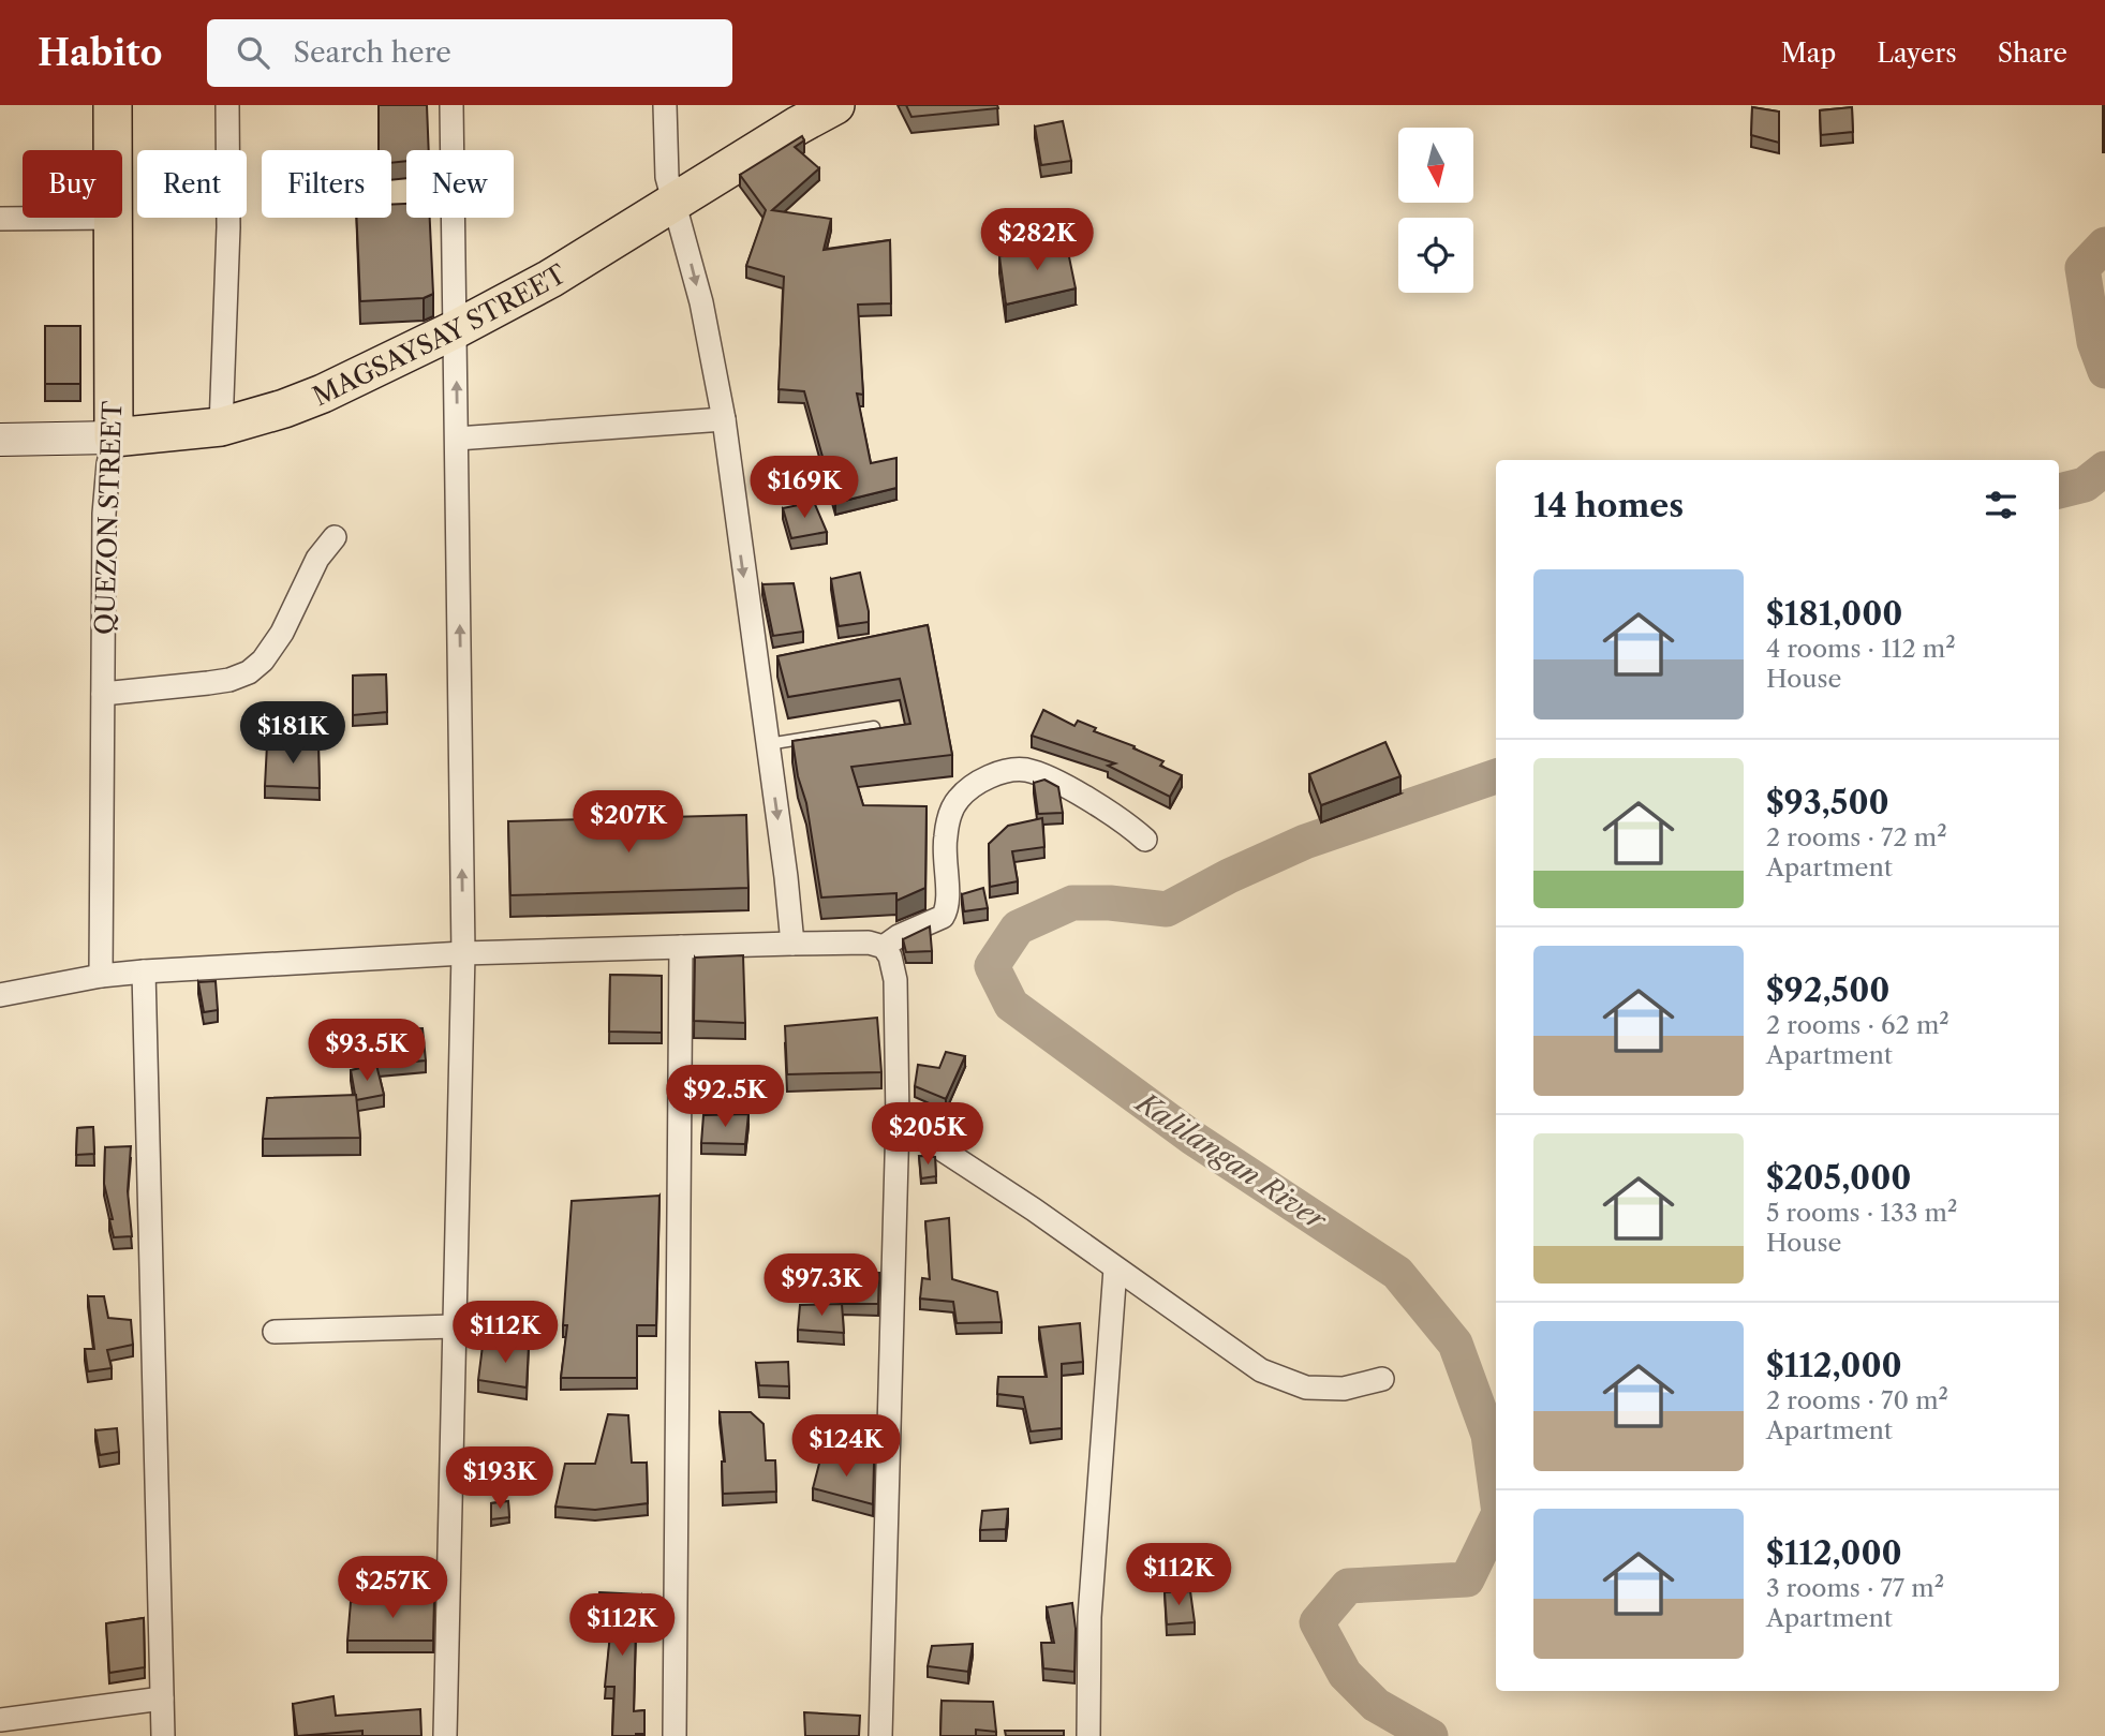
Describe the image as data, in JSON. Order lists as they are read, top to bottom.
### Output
{
  "streets": {
    "main road": ["MAGSAYSAY STREET", "QUEZON STREET"]
  },
  "crossings": [
    ["MAGSAYSAY STREET", "QUEZON STREET"]
  ],
  "water": ["Kalilangan River"],
  "north": "bottom",
  "page": {
    "header": "Habito",
    "search": "Search here",
    "nav": ["Map", "Layers", "Share"],
    "chip": [
      "Buy",
      "Rent",
      "Filters",
      "New"
    ],
    "price": [
      "$282K",
      "$169K",
      "$181K",
      "$207K",
      "$93.5K",
      "$92.5K",
      "$205K",
      "$97.3K",
      "$112K",
      "$124K",
      "$193K",
      "$112K",
      "$257K",
      "$112K"
    ],
    "heading": "14 homes",
    "list": [
      {
        "name": "$181,000",
        "note": "4 rooms · 112 m² · House"
      },
      {
        "name": "$93,500",
        "note": "2 rooms · 72 m² · Apartment"
      },
      {
        "name": "$92,500",
        "note": "2 rooms · 62 m² · Apartment"
      },
      {
        "name": "$205,000",
        "note": "5 rooms · 133 m² · House"
      },
      {
        "name": "$112,000",
        "note": "2 rooms · 70 m² · Apartment"
      },
      {
        "name": "$112,000",
        "note": "3 rooms · 77 m² · Apartment"
      }
    ]
  }
}
